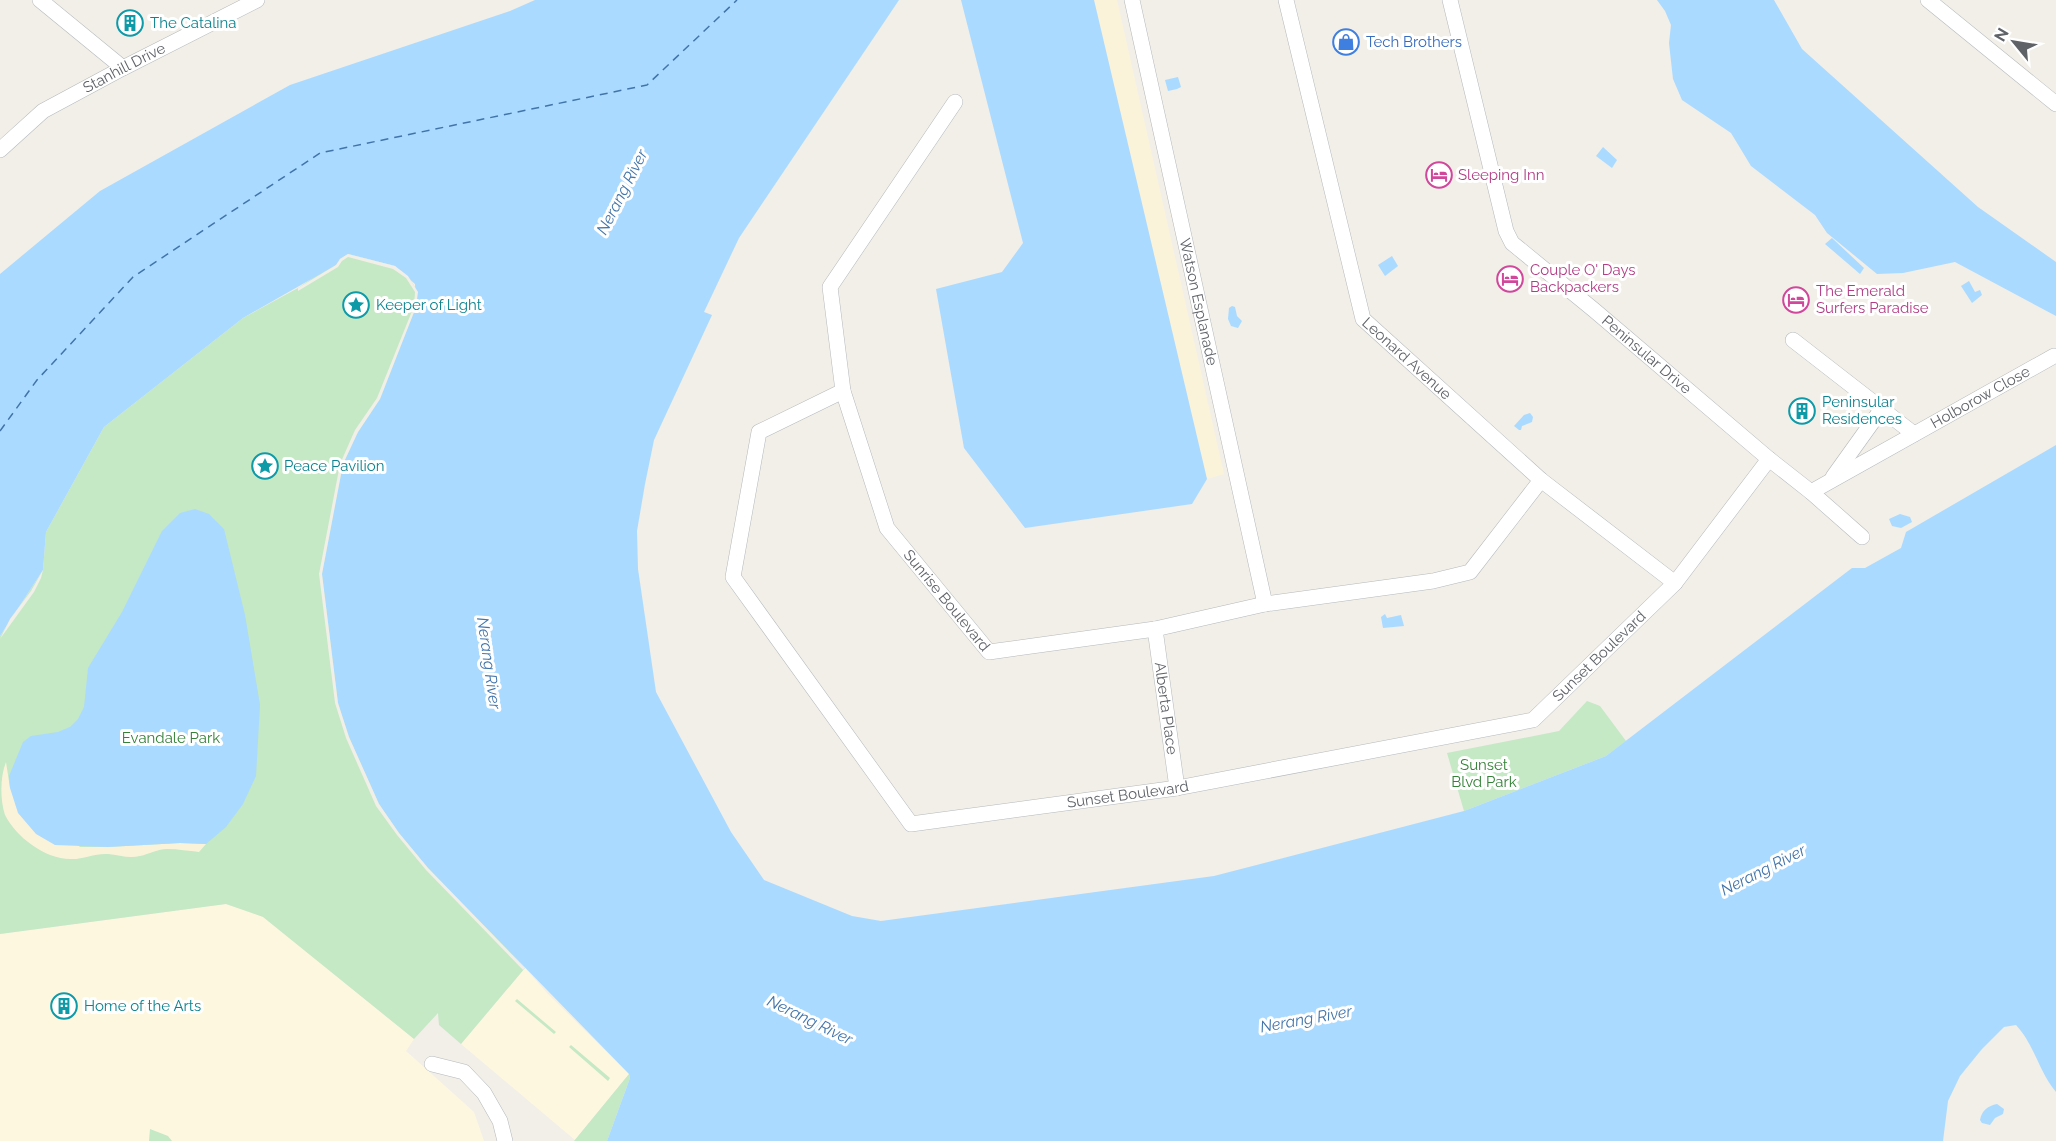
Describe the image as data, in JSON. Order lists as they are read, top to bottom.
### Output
{
  "streets": {
    "street": [
      "Stanhill Drive",
      "Watson Esplanade",
      "Peninsular Drive",
      "Leonard Avenue",
      "Holborow Close",
      "Sunrise Boulevard",
      "Sunset Boulevard",
      "Alberta Place"
    ]
  },
  "crossings": [
    ["Watson Esplanade", "Sunrise Boulevard"],
    ["Peninsular Drive", "Holborow Close"],
    ["Peninsular Drive", "Sunset Boulevard"],
    ["Leonard Avenue", "Sunrise Boulevard"],
    ["Leonard Avenue", "Sunset Boulevard"],
    ["Sunrise Boulevard", "Sunset Boulevard"],
    ["Sunrise Boulevard", "Alberta Place"],
    ["Sunset Boulevard", "Alberta Place"]
  ],
  "water": ["Nerang River"],
  "parks": ["Evandale Park", "Sunset Blvd Park"],
  "places": {
    "building": ["The Catalina", "Peninsular Residences", "Home of the Arts"],
    "shop": ["Tech Brothers"],
    "hotel": ["Sleeping Inn", "Couple O' Days Backpackers", "The Emerald Surfers Paradise"],
    "place": ["Keeper of Light", "Peace Pavilion"]
  },
  "north": "top left"
}
